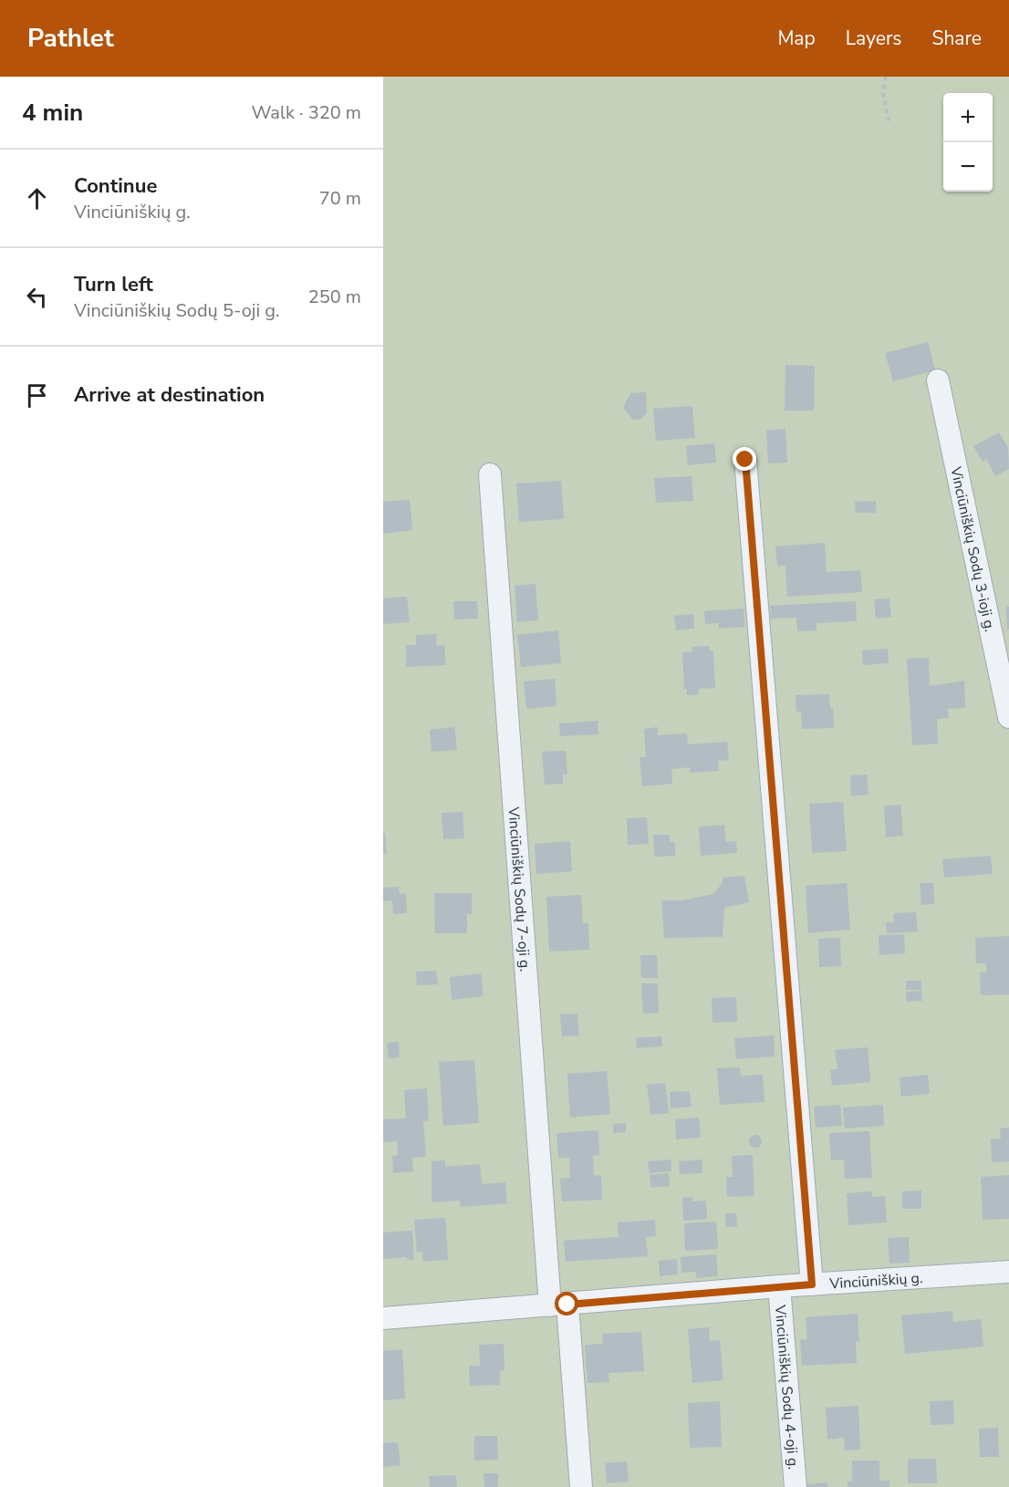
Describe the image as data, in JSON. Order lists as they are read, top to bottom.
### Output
{
  "streets": {
    "street": [
      "Vinciūniškių Sodų 3-ioji g.",
      "Vinciūniškių Sodų 7-oji g.",
      "Vinciūniškių g.",
      "Vinciūniškių Sodų 4-oji g."
    ]
  },
  "crossings": [
    ["Vinciūniškių Sodų 7-oji g.", "Vinciūniškių g."],
    ["Vinciūniškių g.", "Vinciūniškių Sodų 4-oji g."]
  ],
  "page": {
    "header": "Pathlet",
    "nav": ["Map", "Layers", "Share"],
    "heading": ["4 min", "Walk · 320 m"],
    "map_buttons": ["+", "−"],
    "list": [
      ["Continue", "Vinciūniškių g.", "70 m"],
      ["Turn left", "Vinciūniškių Sodų 5-oji g.", "250 m"],
      "Arrive at destination"
    ]
  }
}
